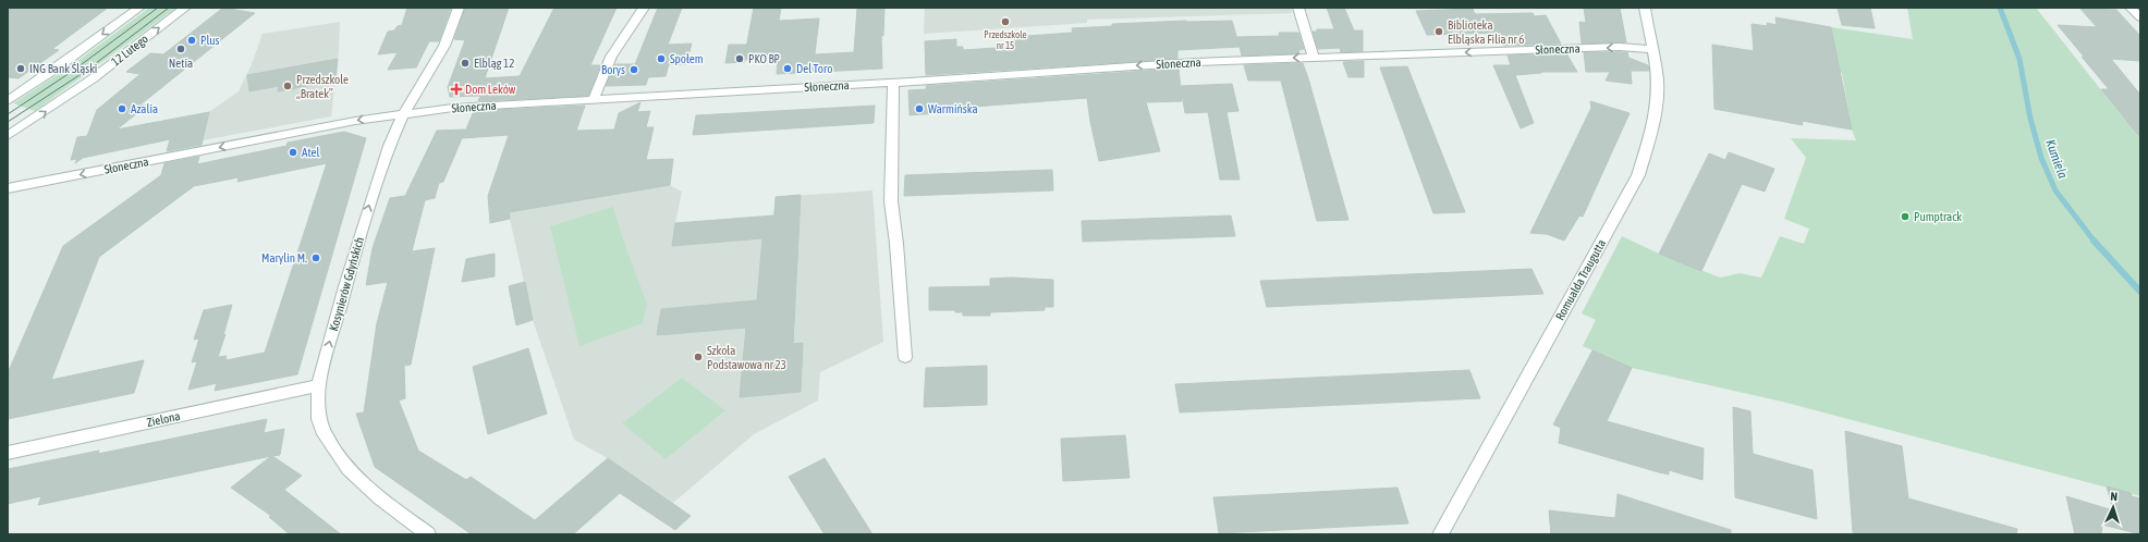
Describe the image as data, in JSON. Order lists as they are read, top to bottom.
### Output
{
  "streets": {
    "street": [
      "Słoneczna",
      "12 Lutego",
      "Romualda Traugutta",
      "Kosynierów Gdyńskich",
      "Zielona"
    ]
  },
  "crossings": [
    ["Słoneczna", "Romualda Traugutta"],
    ["Słoneczna", "Kosynierów Gdyńskich"],
    ["Kosynierów Gdyńskich", "Zielona"]
  ],
  "one_way": ["Słoneczna", "Kosynierów Gdyńskich"],
  "water": ["Kumiela"],
  "places": {
    "other": [
      "Przedszkole nr 15",
      "Biblioteka Elbląska Filia nr 6",
      "Plus",
      "Netia",
      "Społem",
      "PKO BP",
      "Elbląg 12",
      "ING Bank Śląski",
      "Del Toro",
      "Borys",
      "Przedszkole „Bratek”",
      "Azalia",
      "Warmińska",
      "Atel",
      "Pumptrack",
      "Marylin M.",
      "Szkoła Podstawowa nr 23"
    ],
    "health": ["Dom Leków"]
  },
  "north": "top"
}
